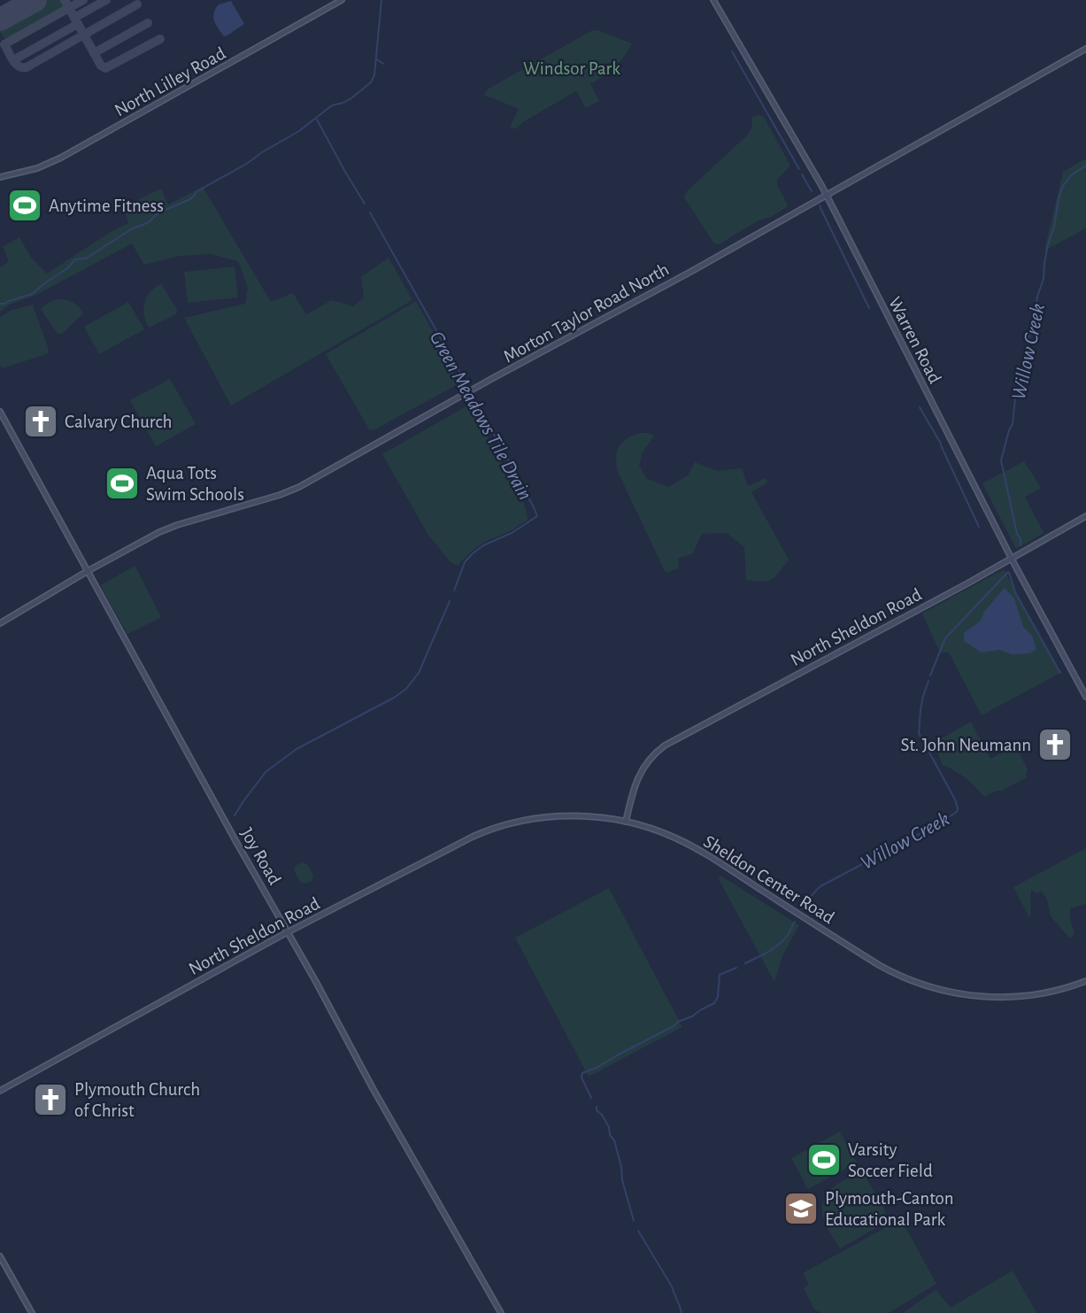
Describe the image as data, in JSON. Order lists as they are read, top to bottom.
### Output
{
  "streets": {
    "street": [
      "North Lilley Road",
      "Morton Taylor Road North",
      "Warren Road",
      "North Sheldon Road",
      "Joy Road",
      "Sheldon Center Road"
    ]
  },
  "crossings": [
    ["Morton Taylor Road North", "Warren Road"],
    ["Morton Taylor Road North", "Joy Road"],
    ["Warren Road", "North Sheldon Road"],
    ["North Sheldon Road", "Joy Road"],
    ["North Sheldon Road", "Sheldon Center Road"]
  ],
  "water": ["Willow Creek", "Green Meadows Tile Drain"],
  "parks": ["Windsor Park"],
  "places": {
    "sports": ["Anytime Fitness", "Aqua Tots Swim Schools", "Varsity Soccer Field"],
    "church": ["Calvary Church", "St. John Neumann", "Plymouth Church of Christ"],
    "school or university": ["Plymouth-Canton Educational Park"]
  }
}
